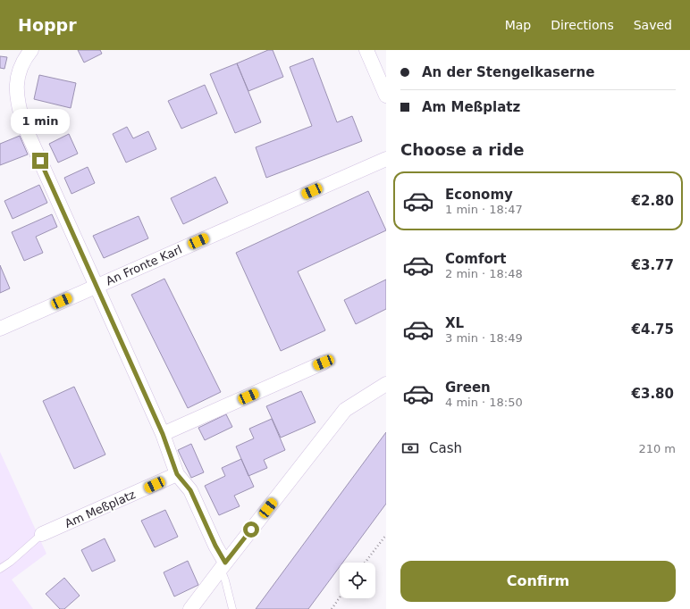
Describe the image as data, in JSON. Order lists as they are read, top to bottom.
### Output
{
  "streets": {
    "street": ["An Fronte Karl", "Am Meßplatz"]
  },
  "page": {
    "header": "Hoppr",
    "nav": ["Map", "Directions", "Saved"],
    "banner": ["An der Stengelkaserne", "Am Meßplatz"],
    "bubble": "1 min",
    "heading": "Choose a ride",
    "list": [
      {
        "name": "Economy",
        "note": "1 min · 18:47",
        "value": "€2.80"
      },
      {
        "name": "Comfort",
        "note": "2 min · 18:48",
        "value": "€3.77"
      },
      {
        "name": "XL",
        "note": "3 min · 18:49",
        "value": "€4.75"
      },
      {
        "name": "Green",
        "note": "4 min · 18:50",
        "value": "€3.80"
      }
    ],
    "pay": ["Cash", "210 m"],
    "buttons": "Confirm"
  }
}
